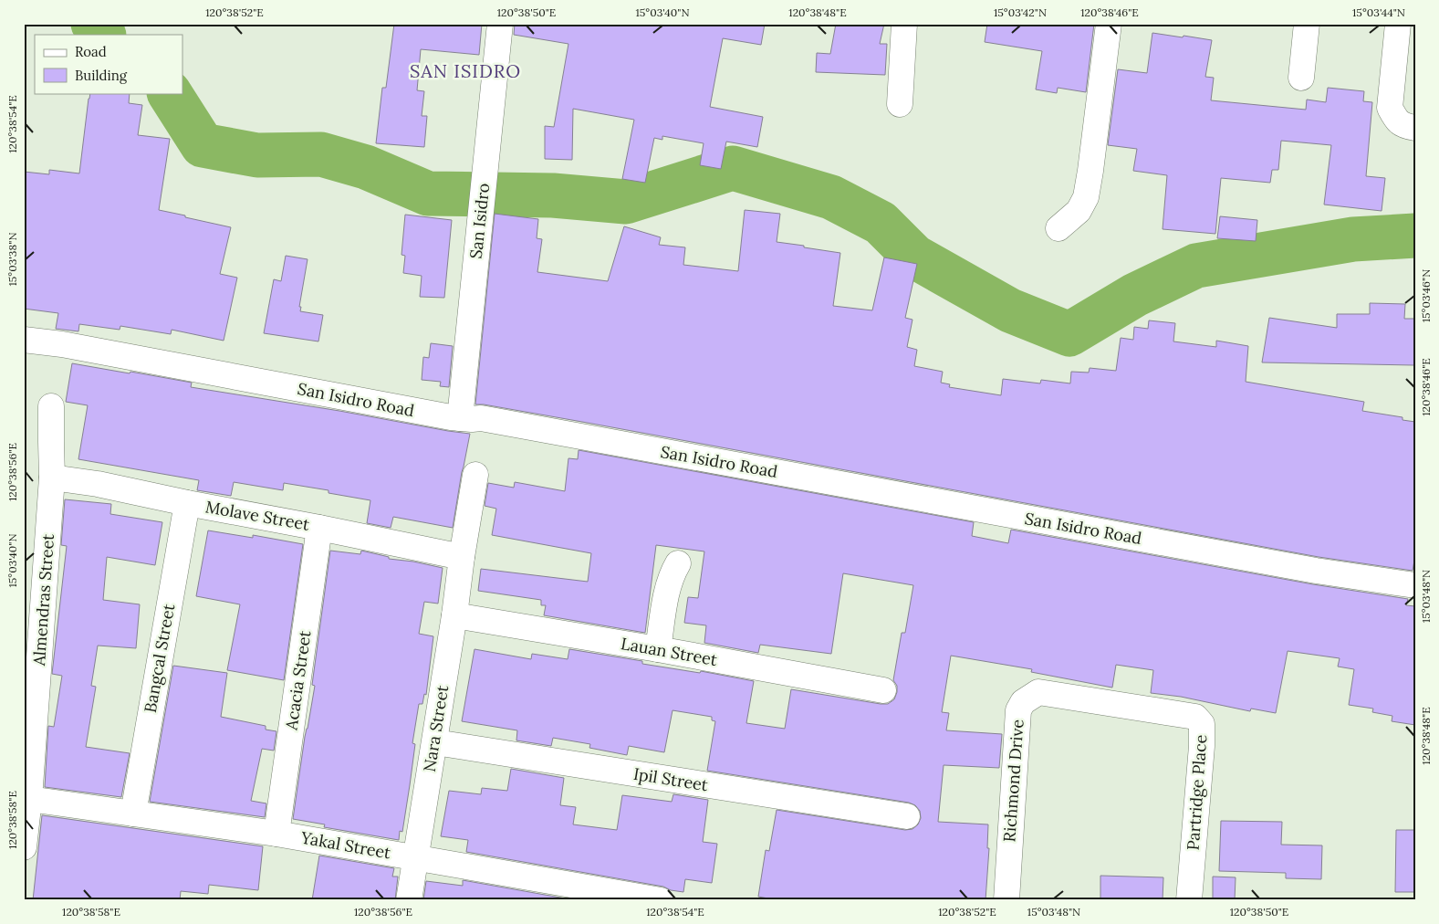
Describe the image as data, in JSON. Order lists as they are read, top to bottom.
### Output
{
  "streets": {
    "street": [
      "San Isidro",
      "San Isidro Road",
      "Molave Street",
      "Almendras Street",
      "Lauan Street",
      "Bangcal Street",
      "Acacia Street",
      "Nara Street",
      "Ipil Street",
      "Richmond Drive",
      "Partridge Place",
      "Yakal Street"
    ]
  },
  "crossings": [
    ["San Isidro", "San Isidro Road"],
    ["Molave Street", "Almendras Street"],
    ["Molave Street", "Bangcal Street"],
    ["Molave Street", "Acacia Street"],
    ["Molave Street", "Nara Street"],
    ["Almendras Street", "Yakal Street"],
    ["Lauan Street", "Nara Street"],
    ["Bangcal Street", "Yakal Street"],
    ["Acacia Street", "Yakal Street"],
    ["Nara Street", "Ipil Street"],
    ["Nara Street", "Yakal Street"],
    ["Richmond Drive", "Partridge Place"]
  ],
  "districts": ["SAN ISIDRO"],
  "legend": ["Road", "Building"],
  "coordinates": [
    "120°38'52\"E",
    "120°38'50\"E",
    "15°03'40\"N",
    "120°38'48\"E",
    "15°03'42\"N",
    "120°38'46\"E",
    "15°03'44\"N",
    "120°38'54\"E",
    "15°03'38\"N",
    "15°03'46\"N",
    "120°38'56\"E",
    "15°03'48\"N",
    "120°38'58\"E"
  ]
}
